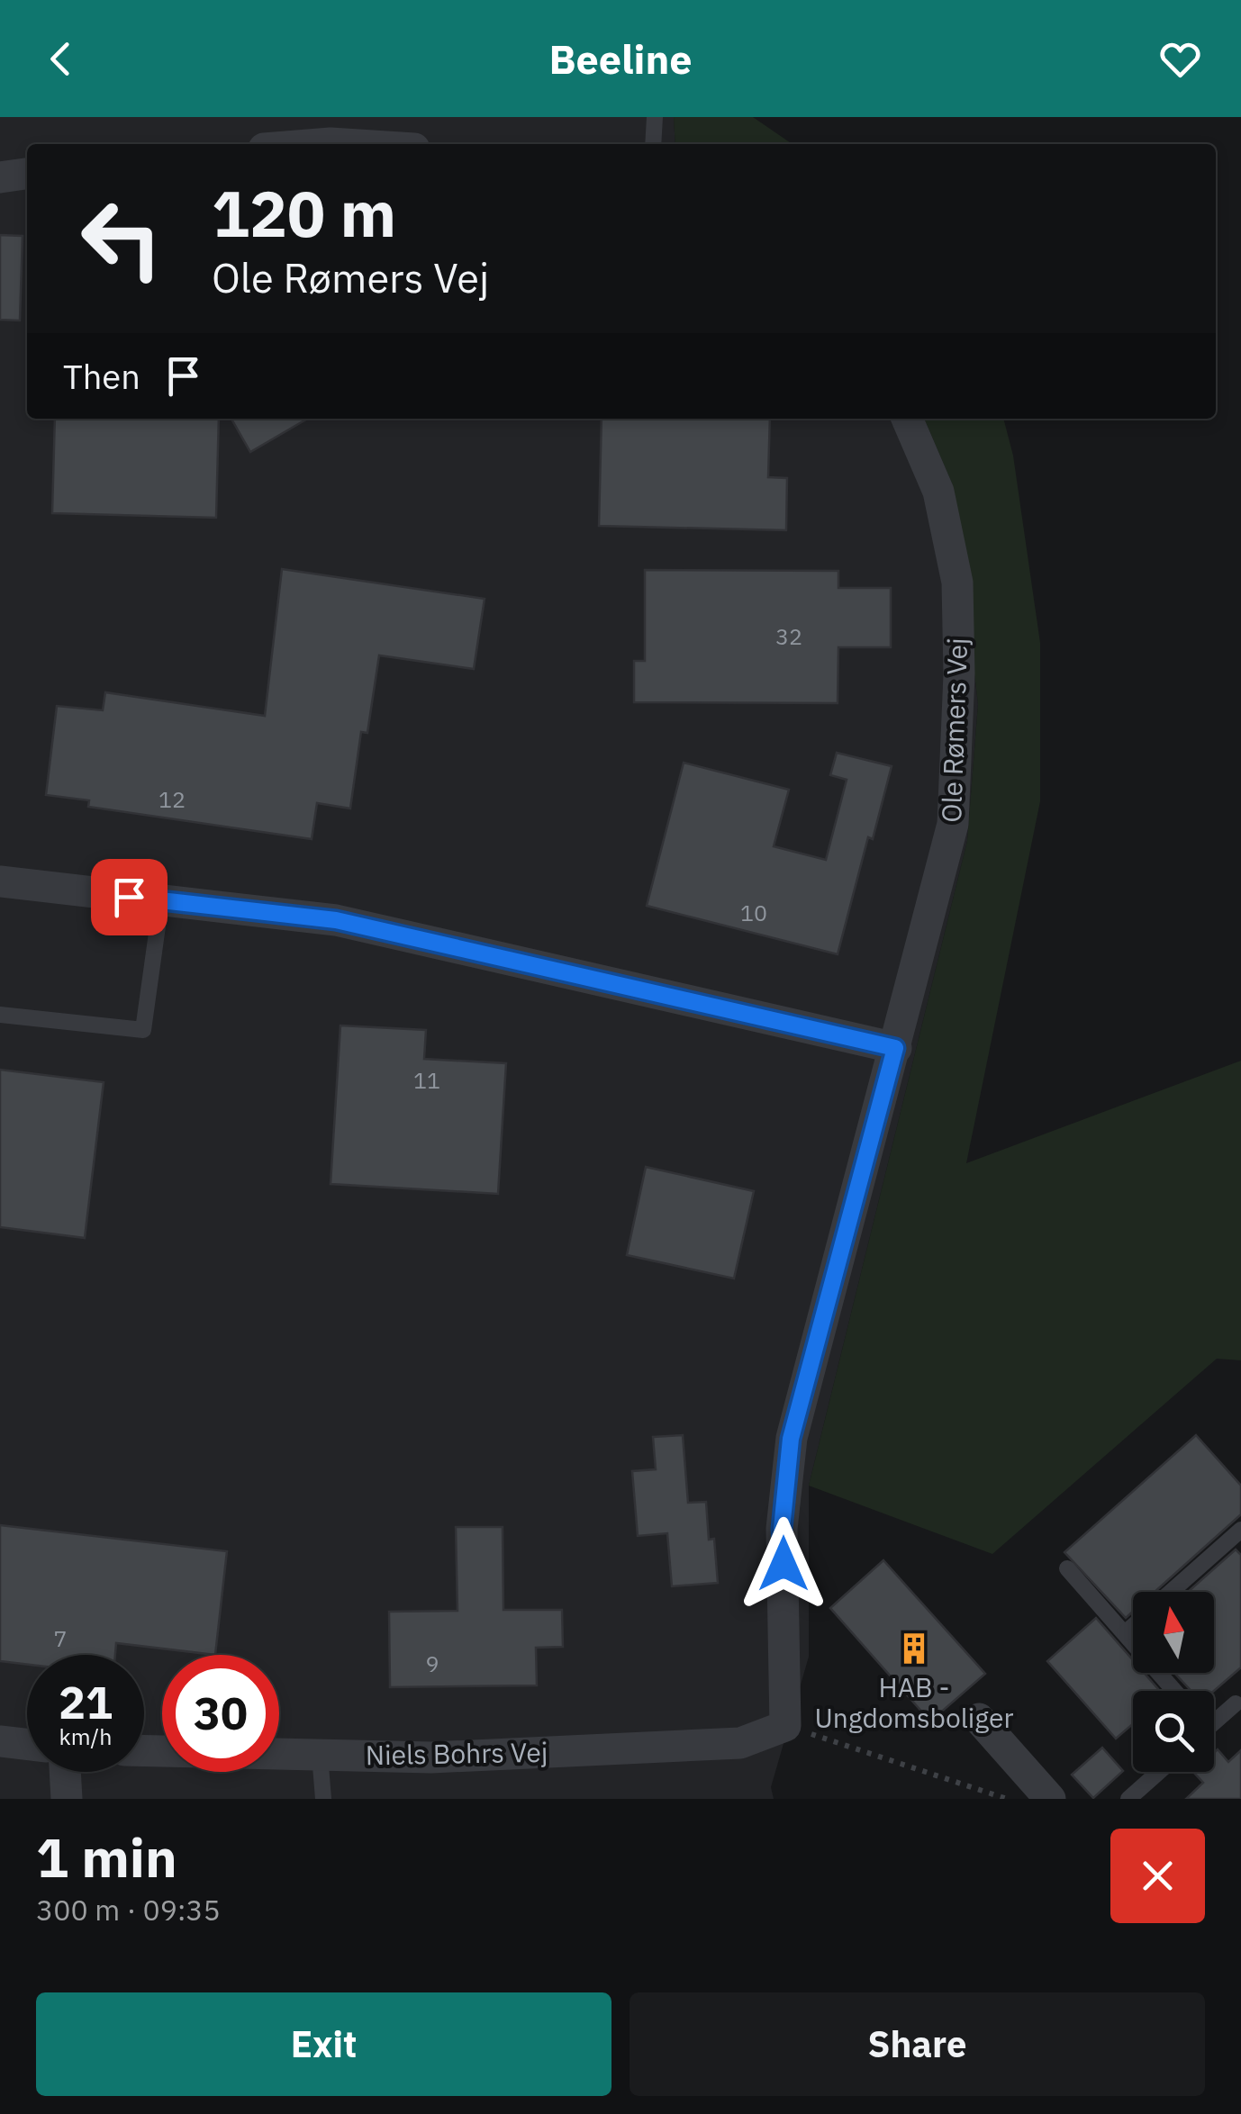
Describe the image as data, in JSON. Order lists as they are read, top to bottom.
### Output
{
  "streets": {
    "street": ["Ole Rømers Vej", "Niels Bohrs Vej"]
  },
  "crossings": [
    ["Ole Rømers Vej", "Niels Bohrs Vej"]
  ],
  "places": {
    "building": ["HAB - Ungdomsboliger"]
  },
  "house_numbers": [
    "32",
    "12",
    "10",
    "11",
    "7",
    "9"
  ],
  "north": "top",
  "page": {
    "header": "Beeline",
    "turn": ["120 m", "Ole Rømers Vej"],
    "then": "Then",
    "speed": "21 km/h",
    "limit": "30",
    "heading": ["1 min", "300 m · 09:35"],
    "buttons": ["Exit", "Share"]
  }
}
